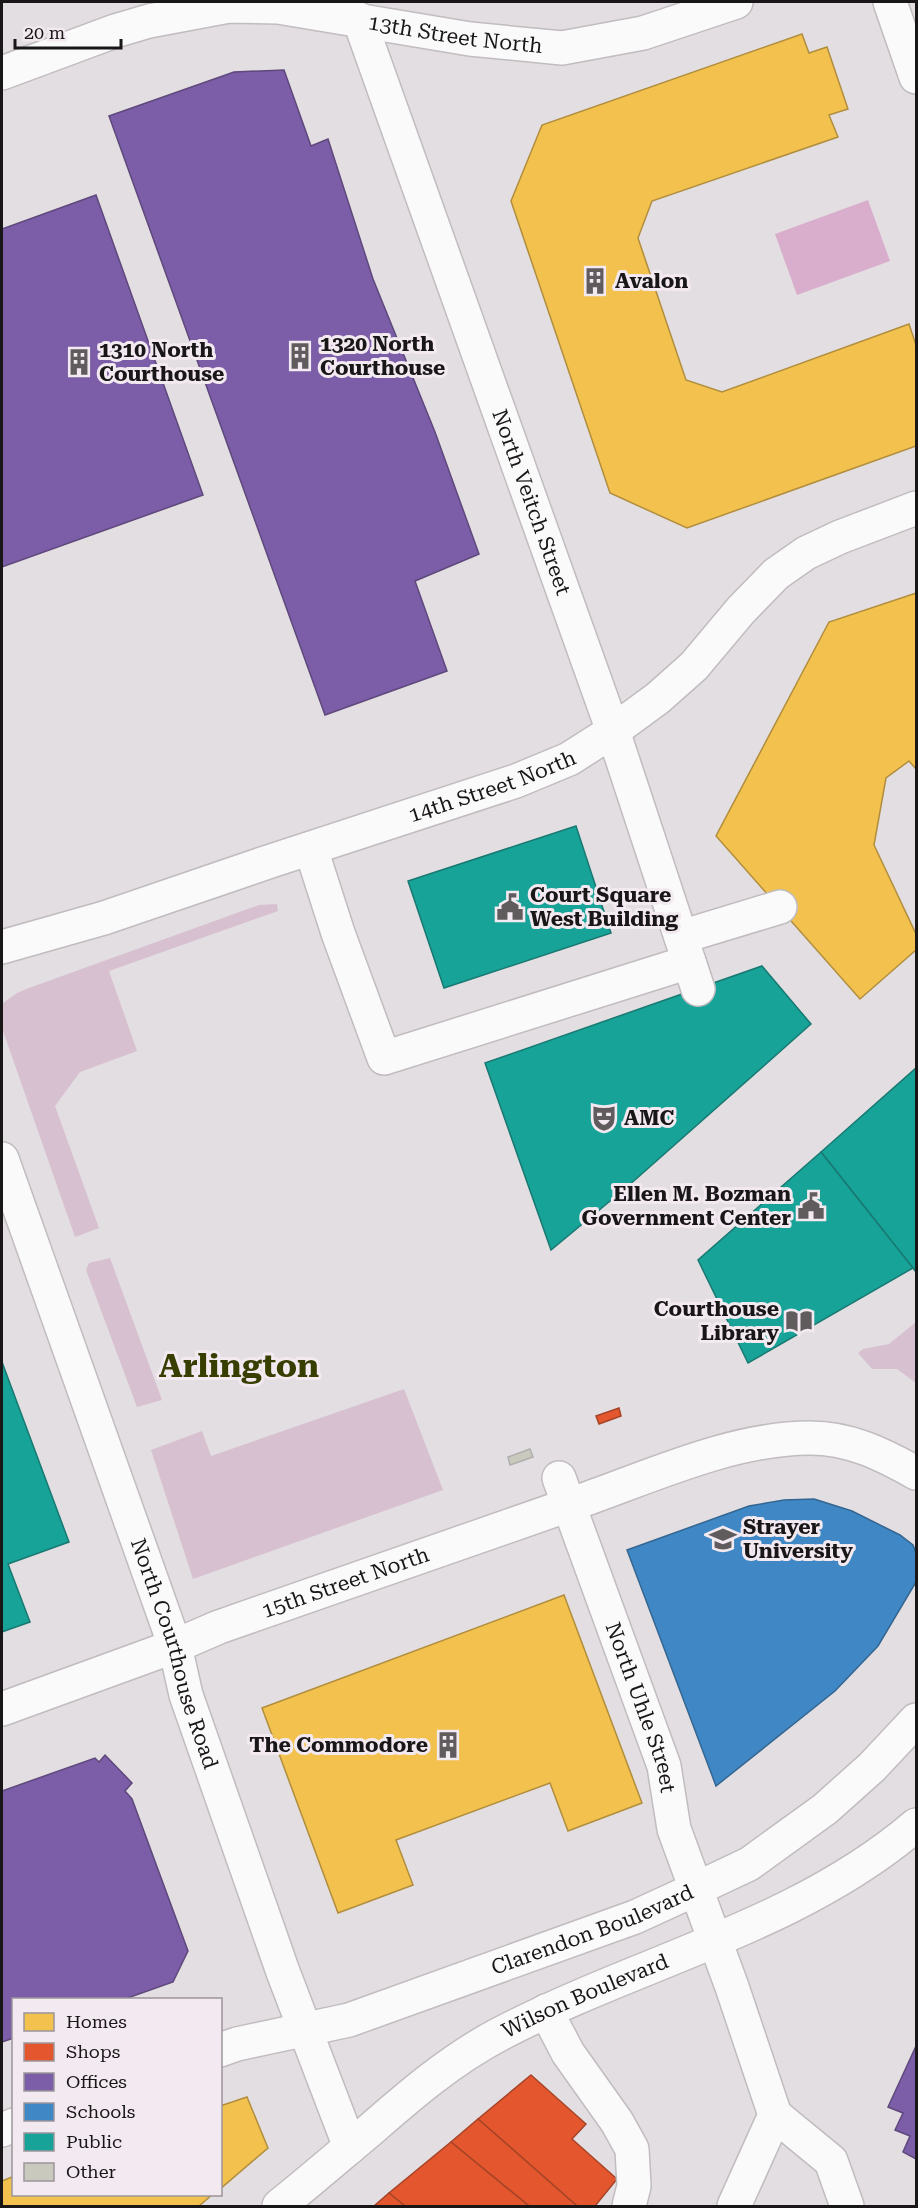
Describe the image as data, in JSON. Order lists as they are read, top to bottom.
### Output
{
  "streets": {
    "street": [
      "13th Street North",
      "North Veitch Street",
      "14th Street North",
      "15th Street North",
      "North Courthouse Road",
      "North Uhle Street",
      "Clarendon Boulevard",
      "Wilson Boulevard"
    ]
  },
  "crossings": [
    ["13th Street North", "North Veitch Street"],
    ["North Veitch Street", "14th Street North"],
    ["15th Street North", "North Courthouse Road"],
    ["15th Street North", "North Uhle Street"],
    ["North Courthouse Road", "Clarendon Boulevard"],
    ["North Courthouse Road", "Wilson Boulevard"],
    ["North Uhle Street", "Clarendon Boulevard"],
    ["North Uhle Street", "Wilson Boulevard"]
  ],
  "districts": ["Arlington"],
  "places": {
    "building": [
      "Avalon",
      "1320 North Courthouse",
      "1310 North Courthouse",
      "The Commodore"
    ],
    "public building": ["Court Square West Building", "Ellen M. Bozman Government Center"],
    "theatre": ["AMC"],
    "library": ["Courthouse Library"],
    "school or university": ["Strayer University"]
  },
  "legend": [
    "Homes",
    "Shops",
    "Offices",
    "Schools",
    "Public",
    "Other"
  ],
  "scale_bar": "20 m"
}
